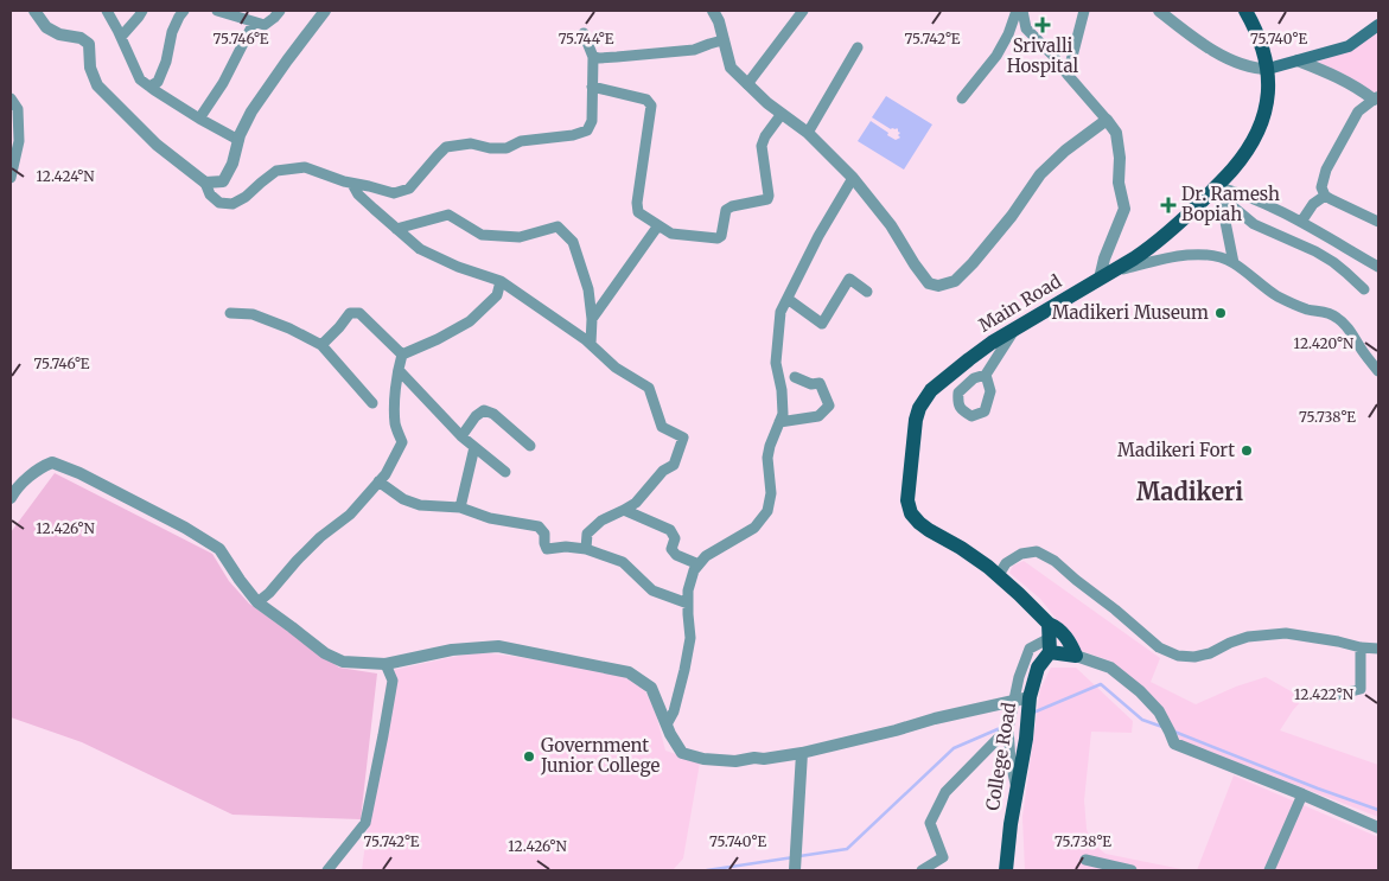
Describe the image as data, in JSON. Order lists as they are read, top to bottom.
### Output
{
  "streets": {
    "main road": ["Main Road", "College Road"]
  },
  "crossings": [
    ["Main Road", "College Road"]
  ],
  "districts": ["Madikeri"],
  "places": {
    "health": ["Srivalli Hospital", "Dr. Ramesh Bopiah"],
    "other": ["Madikeri Museum", "Madikeri Fort", "Government Junior College"]
  },
  "coordinates": [
    "75.746°E",
    "75.744°E",
    "75.742°E",
    "75.740°E",
    "12.424°N",
    "12.420°N",
    "75.738°E",
    "12.426°N",
    "12.422°N"
  ]
}
